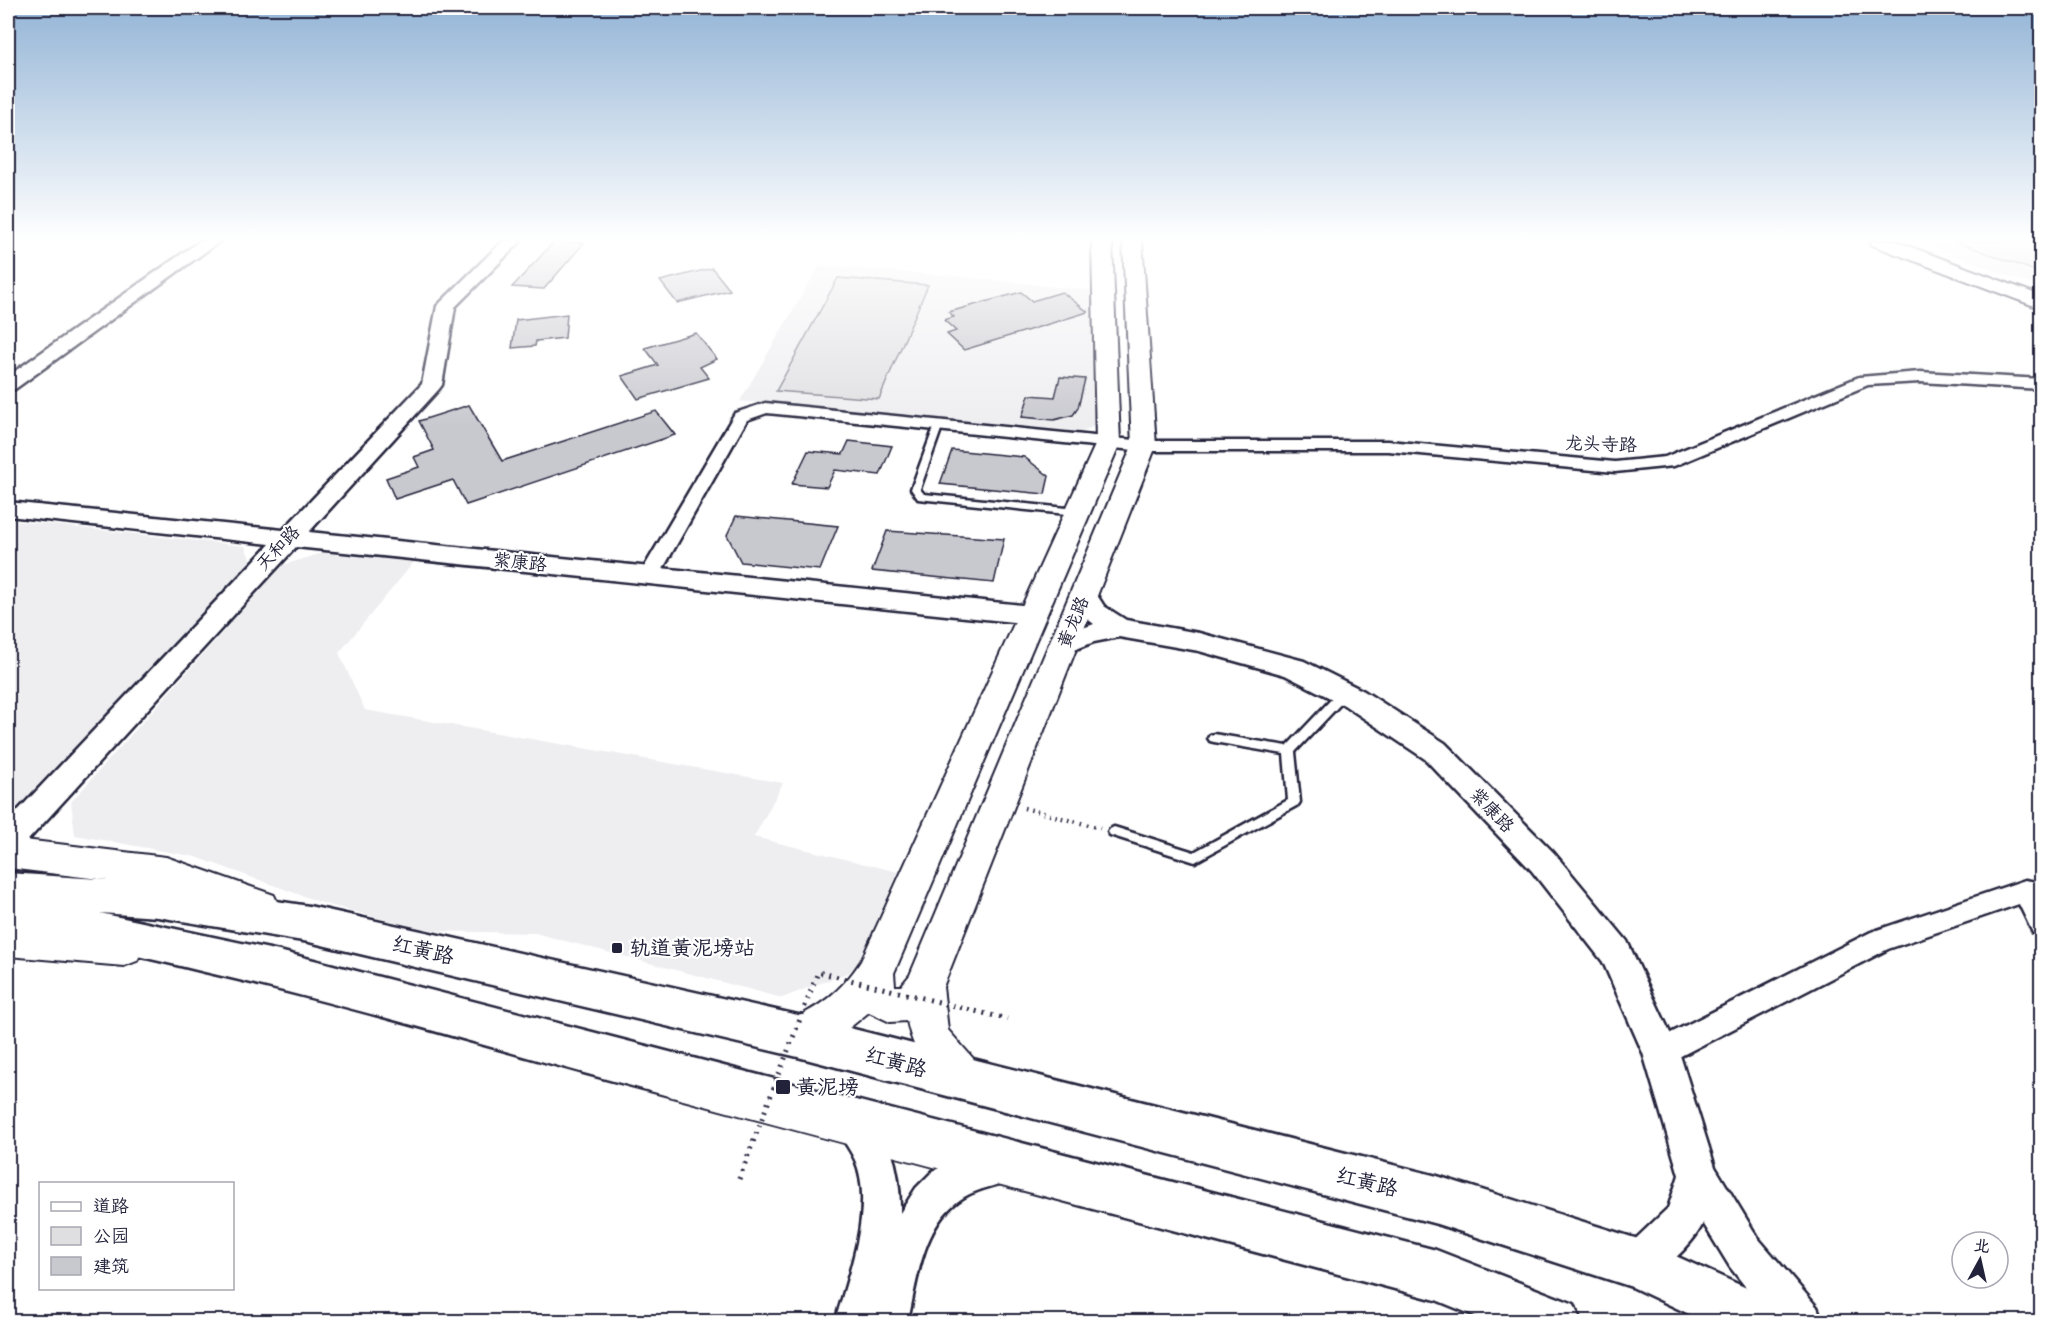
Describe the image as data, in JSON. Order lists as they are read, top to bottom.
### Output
{
  "streets": {
    "highway": ["红黄路"],
    "main road": ["黄龙路"],
    "street": ["龙头寺路", "天和路", "紫康路"]
  },
  "crossings": [
    ["龙头寺路", "紫康路"],
    ["龙头寺路", "黄龙路"],
    ["天和路", "紫康路"]
  ],
  "places": {
    "transit": ["轨道黄泥塝站", "黄泥塝"]
  },
  "legend": ["道路", "公园", "建筑"],
  "north": "top"
}
